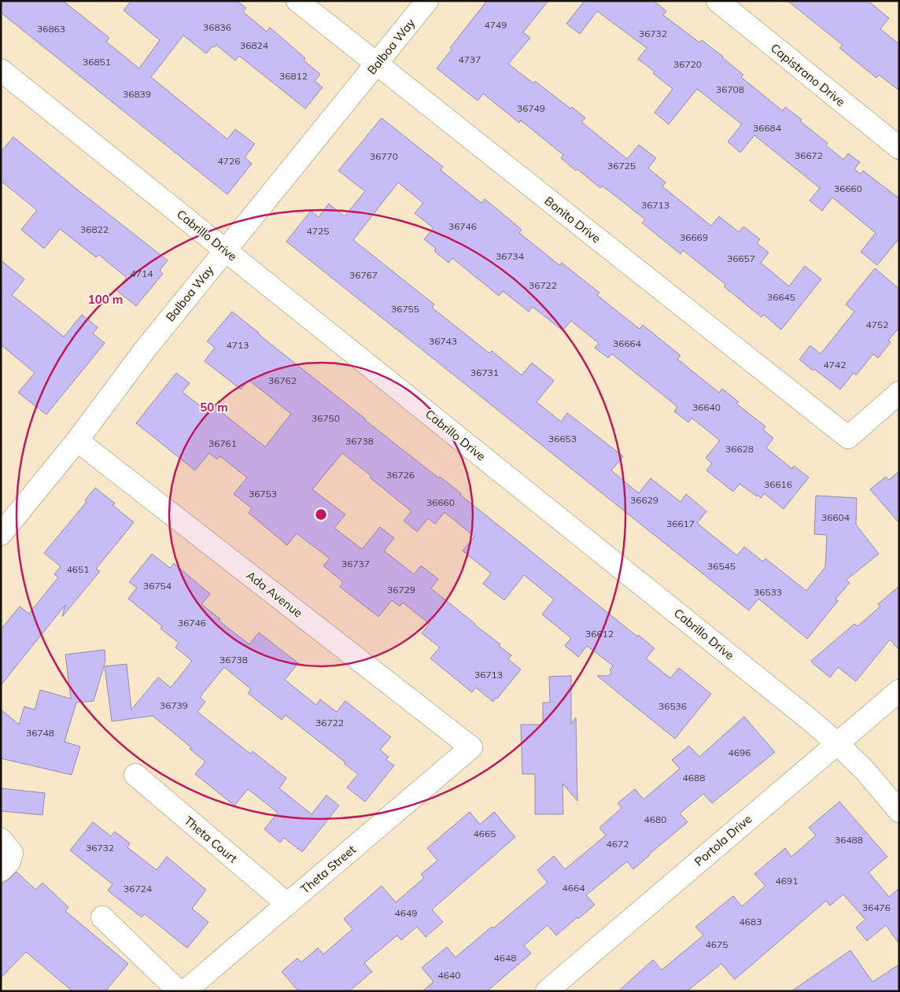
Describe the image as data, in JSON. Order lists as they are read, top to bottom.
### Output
{
  "streets": {
    "street": [
      "Balboa Way",
      "Capistrano Drive",
      "Bonito Drive",
      "Cabrillo Drive",
      "Ada Avenue",
      "Theta Court",
      "Portola Drive",
      "Theta Street"
    ]
  },
  "crossings": [
    ["Balboa Way", "Bonito Drive"],
    ["Balboa Way", "Cabrillo Drive"],
    ["Balboa Way", "Ada Avenue"],
    ["Cabrillo Drive", "Portola Drive"],
    ["Ada Avenue", "Theta Street"],
    ["Theta Court", "Theta Street"]
  ],
  "house_numbers": [
    "4749",
    "36836",
    "36863",
    "36732",
    "36824",
    "4737",
    "36851",
    "36720",
    "36812",
    "36708",
    "36839",
    "36749",
    "36684",
    "36672",
    "36770",
    "4726",
    "36725",
    "36660",
    "36713",
    "36746",
    "36822",
    "4725",
    "36669",
    "36734",
    "36657",
    "4714",
    "36767",
    "36722",
    "36645",
    "36755",
    "4752",
    "36743",
    "36664",
    "4713",
    "4742",
    "36731",
    "36762",
    "36640",
    "36750",
    "36653",
    "36738",
    "36761",
    "36628",
    "36726",
    "36616",
    "36753",
    "36629",
    "36660",
    "36604",
    "36617",
    "36737",
    "36545",
    "4651",
    "36754",
    "36729",
    "36533",
    "36746",
    "36612",
    "36738",
    "36713",
    "36739",
    "36536",
    "36722",
    "36748",
    "4696",
    "4688",
    "4680",
    "4665",
    "36488",
    "4672",
    "36732",
    "4691",
    "4664",
    "36724",
    "36476",
    "4649",
    "4683",
    "4675",
    "4648",
    "4640"
  ],
  "rings": ["100 m", "50 m"]
}
